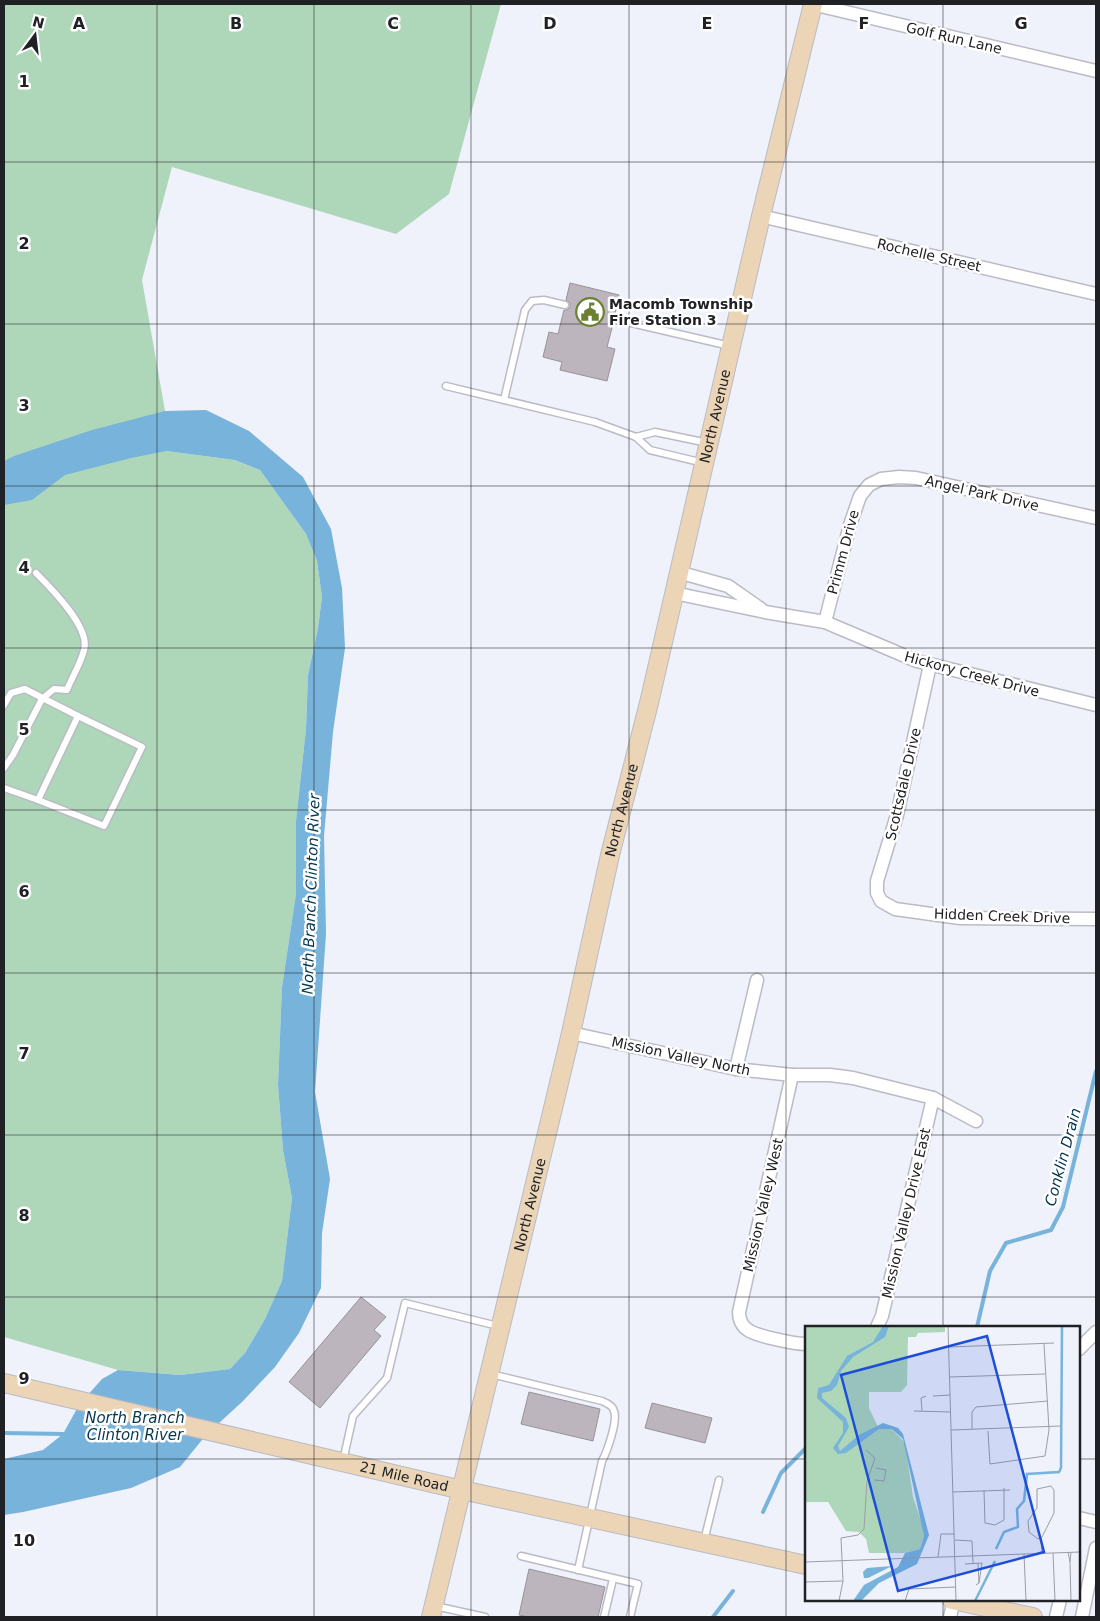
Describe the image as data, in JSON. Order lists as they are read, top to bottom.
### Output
{
  "streets": {
    "street": [
      "Golf Run Lane",
      "Rochelle Street",
      "North Avenue",
      "Angel Park Drive",
      "Primm Drive",
      "Hickory Creek Drive",
      "Scottsdale Drive",
      "Hidden Creek Drive",
      "Mission Valley North",
      "Mission Valley West",
      "Mission Valley Drive East",
      "21 Mile Road"
    ]
  },
  "crossings": [
    ["Golf Run Lane", "North Avenue"],
    ["Rochelle Street", "North Avenue"],
    ["North Avenue", "Hickory Creek Drive"],
    ["North Avenue", "Mission Valley North"],
    ["North Avenue", "21 Mile Road"],
    ["Angel Park Drive", "Primm Drive"],
    ["Primm Drive", "Hickory Creek Drive"],
    ["Hickory Creek Drive", "Scottsdale Drive"],
    ["Scottsdale Drive", "Hidden Creek Drive"],
    ["Mission Valley North", "Mission Valley West"],
    ["Mission Valley North", "Mission Valley Drive East"]
  ],
  "water": ["North Branch Clinton River", "Conklin Drain"],
  "places": {
    "public building": ["Macomb Township Fire Station 3"]
  },
  "north": "top",
  "grid": {
    "columns": [
      "A",
      "B",
      "C",
      "D",
      "E",
      "F",
      "G"
    ],
    "rows": [
      "1",
      "2",
      "3",
      "4",
      "5",
      "6",
      "7",
      "8",
      "9",
      "10"
    ]
  }
}
